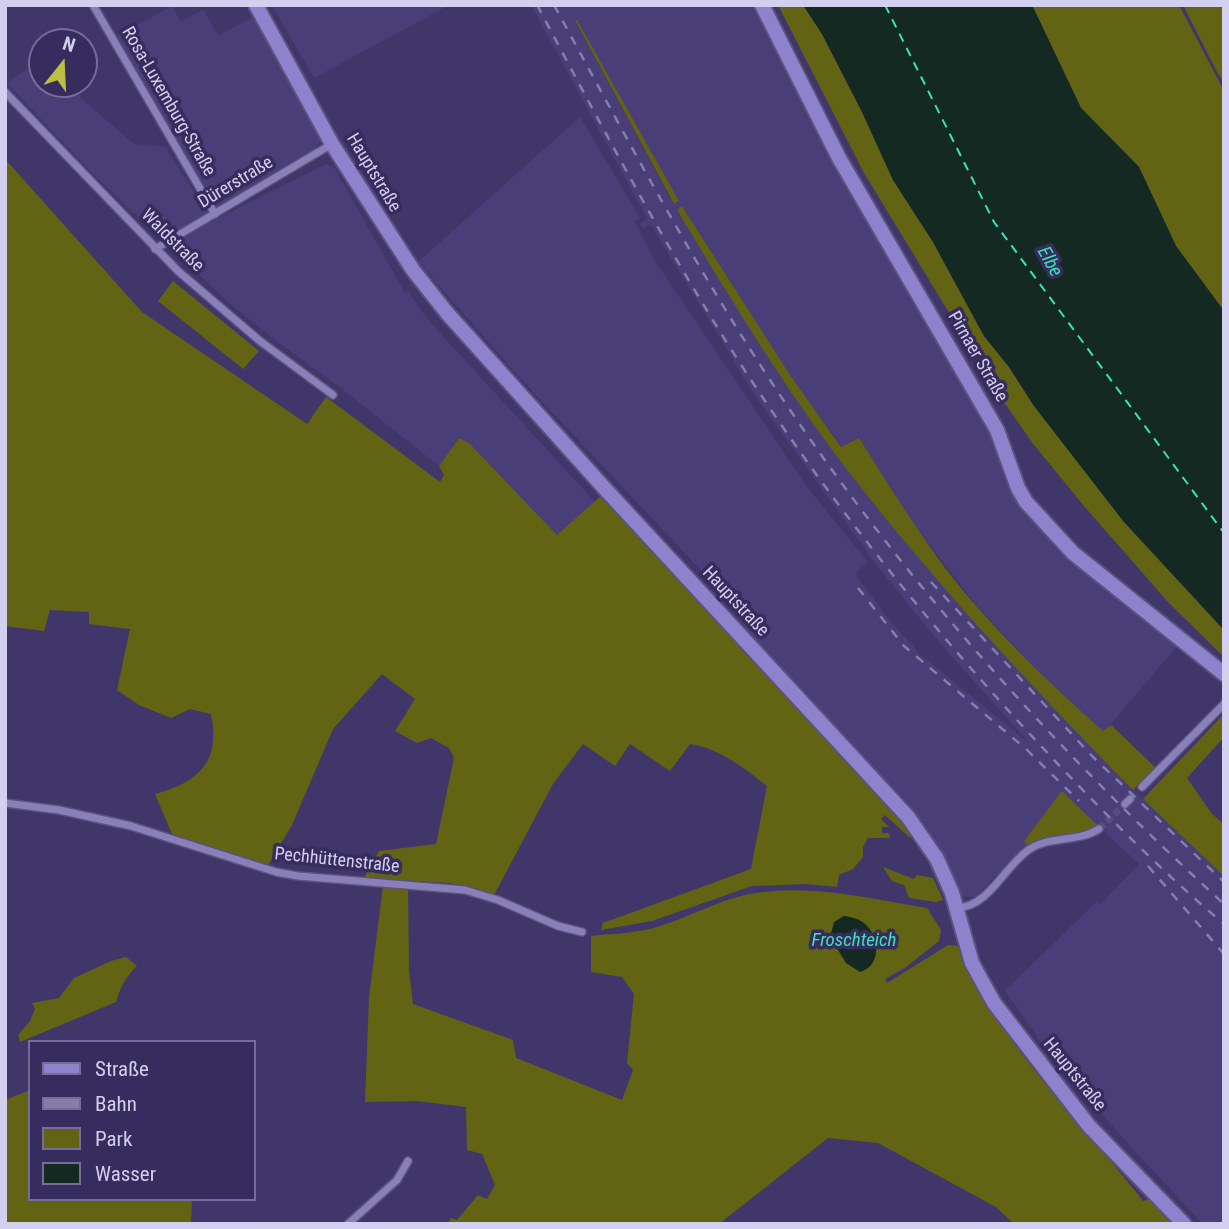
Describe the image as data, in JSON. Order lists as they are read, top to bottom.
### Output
{
  "streets": {
    "main road": ["Hauptstraße", "Pirnaer Straße"],
    "street": [
      "Rosa-Luxemburg-Straße",
      "Dürerstraße",
      "Waldstraße",
      "Pechhüttenstraße"
    ]
  },
  "crossings": [
    ["Rosa-Luxemburg-Straße", "Dürerstraße"],
    ["Hauptstraße", "Dürerstraße"],
    ["Dürerstraße", "Waldstraße"]
  ],
  "water": ["Elbe", "Froschteich"],
  "legend": [
    "Straße",
    "Bahn",
    "Park",
    "Wasser"
  ],
  "north": "top"
}
